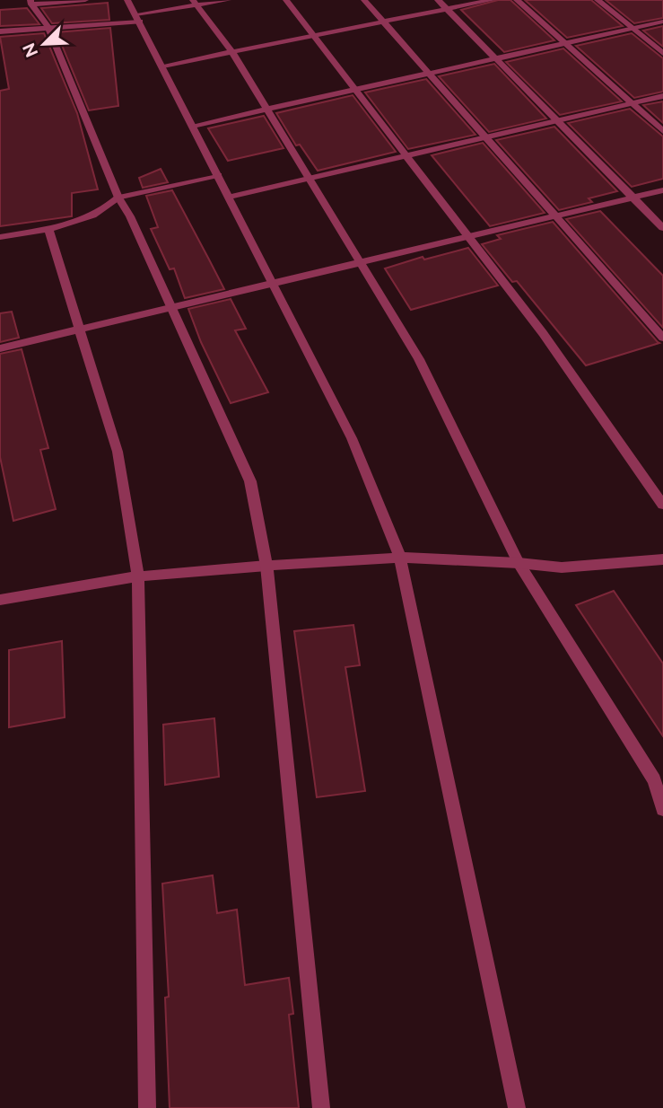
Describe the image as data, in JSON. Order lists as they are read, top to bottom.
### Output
{
  "north": "bottom left"
}
